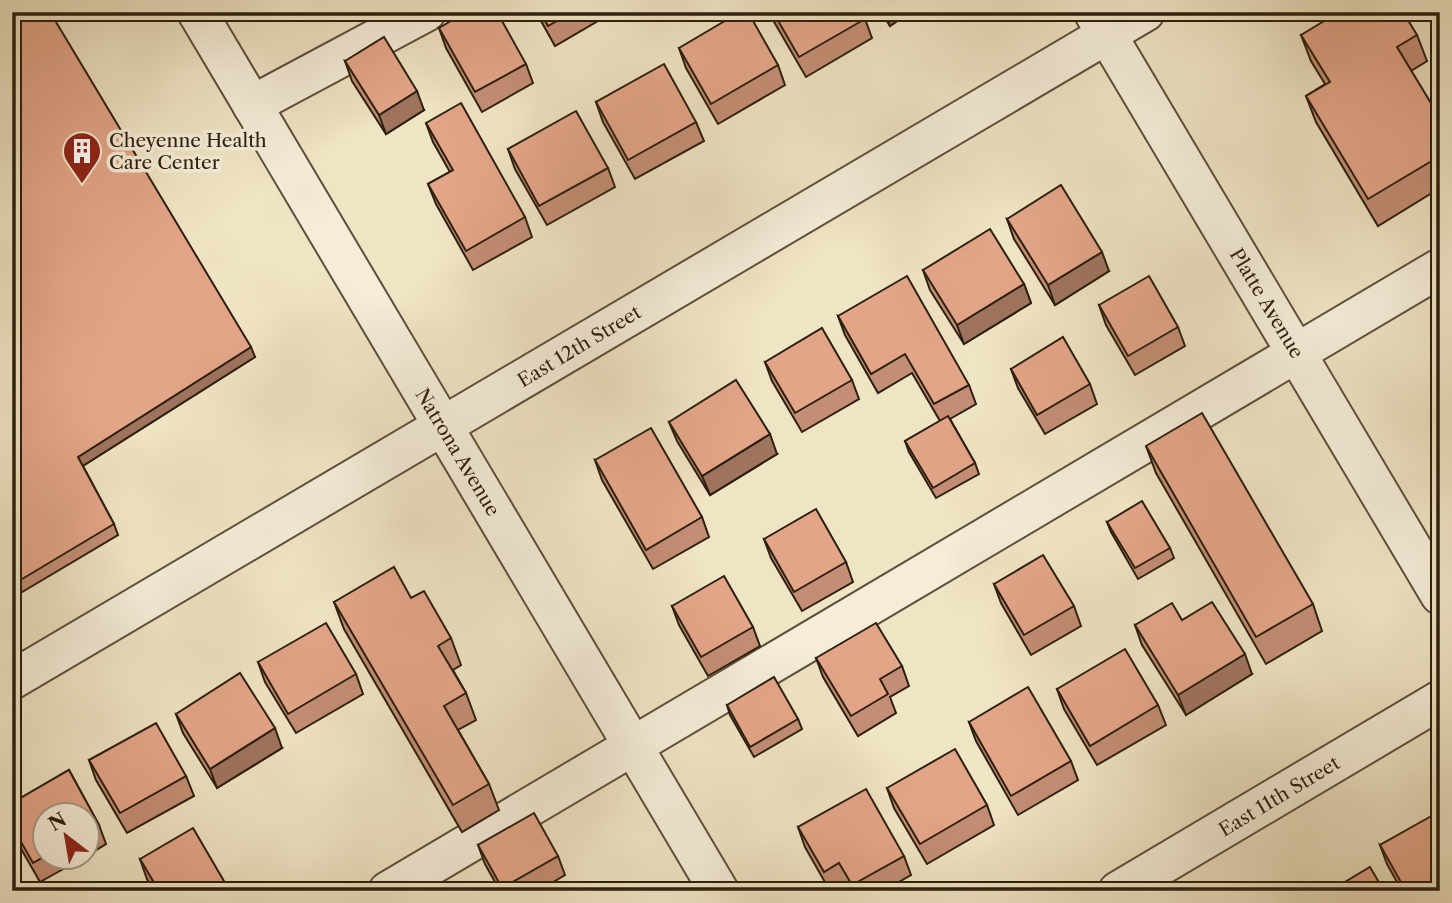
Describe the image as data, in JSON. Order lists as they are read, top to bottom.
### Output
{
  "streets": {
    "street": [
      "Platte Avenue",
      "East 12th Street",
      "Natrona Avenue",
      "East 11th Street"
    ]
  },
  "crossings": [
    ["Platte Avenue", "East 12th Street"],
    ["East 12th Street", "Natrona Avenue"]
  ],
  "places": {
    "building": ["Cheyenne Health Care Center"]
  },
  "north": "top left"
}
